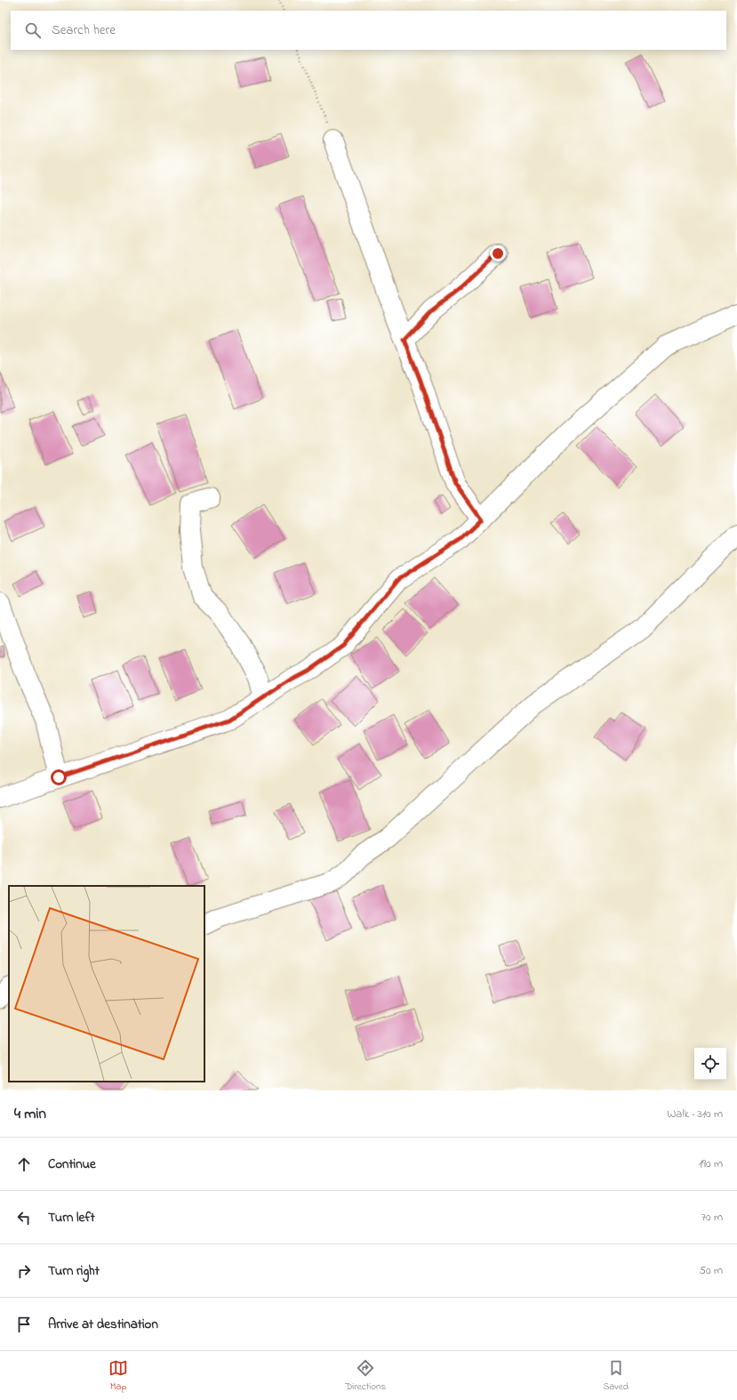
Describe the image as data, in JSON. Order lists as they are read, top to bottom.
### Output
{
  "page": {
    "search": "Search here",
    "heading": ["4 min", "Walk · 310 m"],
    "list": [
      ["Continue", "190 m"],
      ["Turn left", "70 m"],
      ["Turn right", "50 m"],
      "Arrive at destination"
    ],
    "nav": ["Map", "Directions", "Saved"]
  }
}
